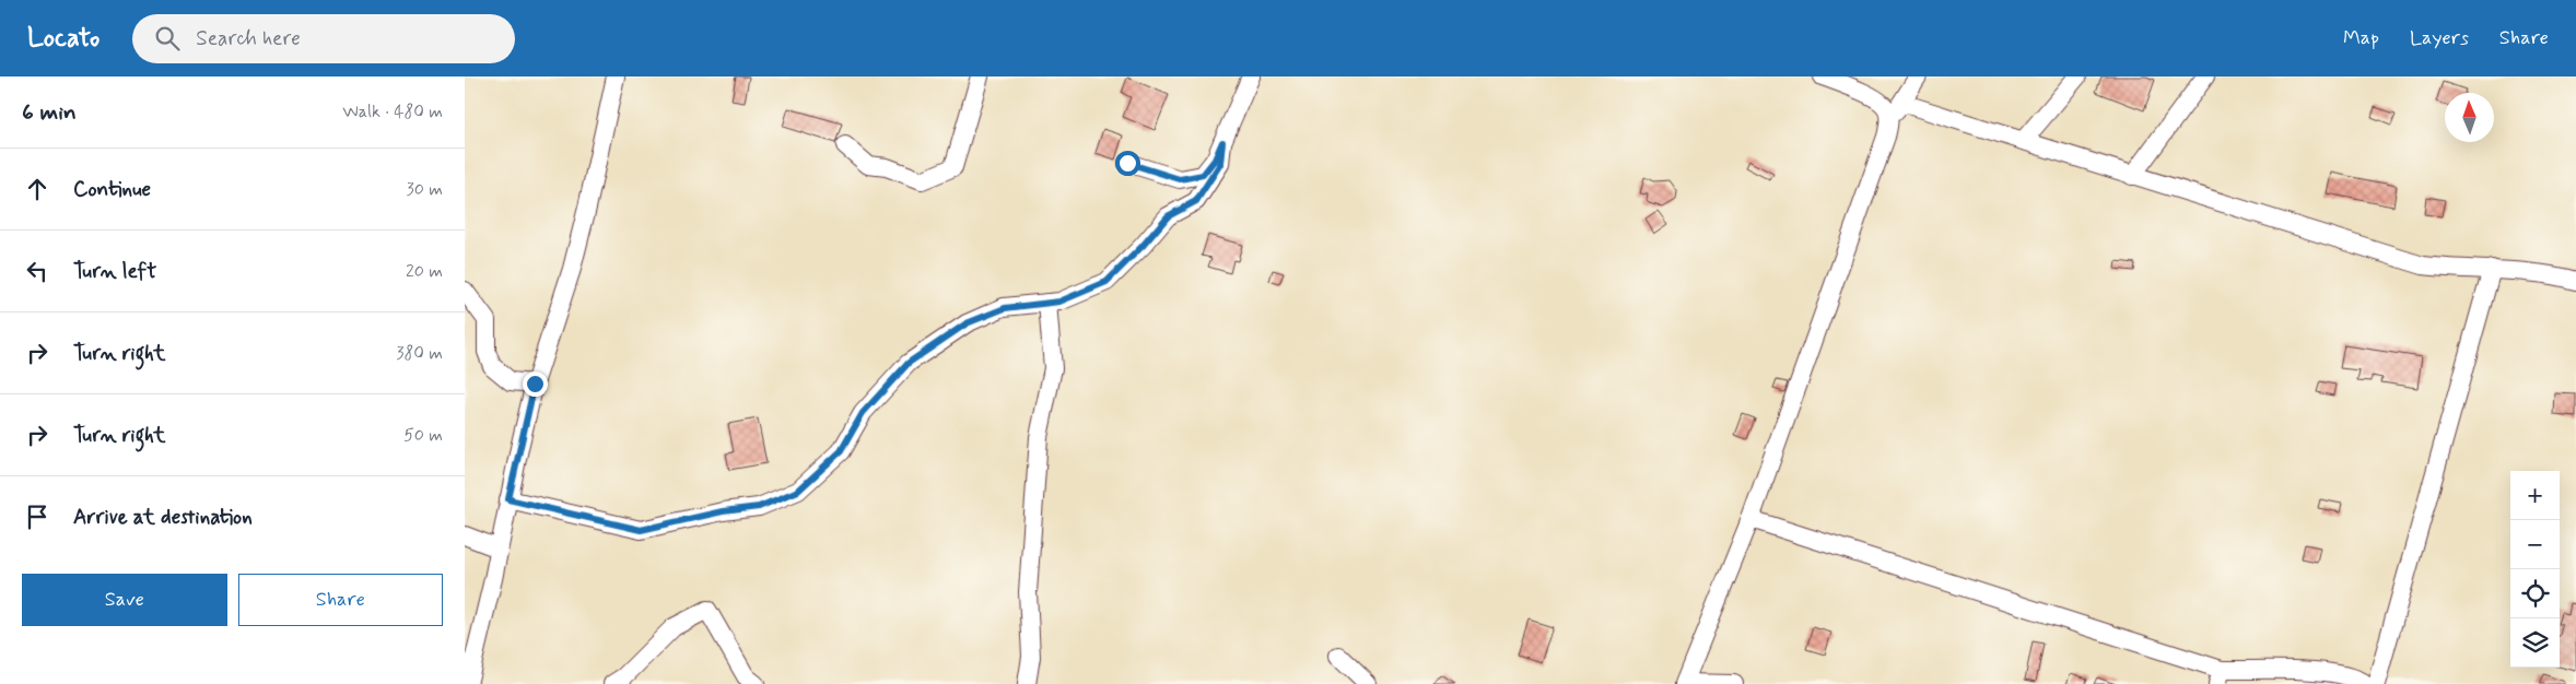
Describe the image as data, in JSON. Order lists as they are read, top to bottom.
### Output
{
  "north": "top",
  "page": {
    "header": "Locato",
    "search": "Search here",
    "nav": ["Map", "Layers", "Share"],
    "heading": ["6 min", "Walk · 480 m"],
    "list": [
      ["Continue", "30 m"],
      ["Turn left", "20 m"],
      ["Turn right", "380 m"],
      ["Turn right", "50 m"],
      "Arrive at destination"
    ],
    "map_buttons": ["+", "−"],
    "buttons": ["Save", "Share"]
  }
}
